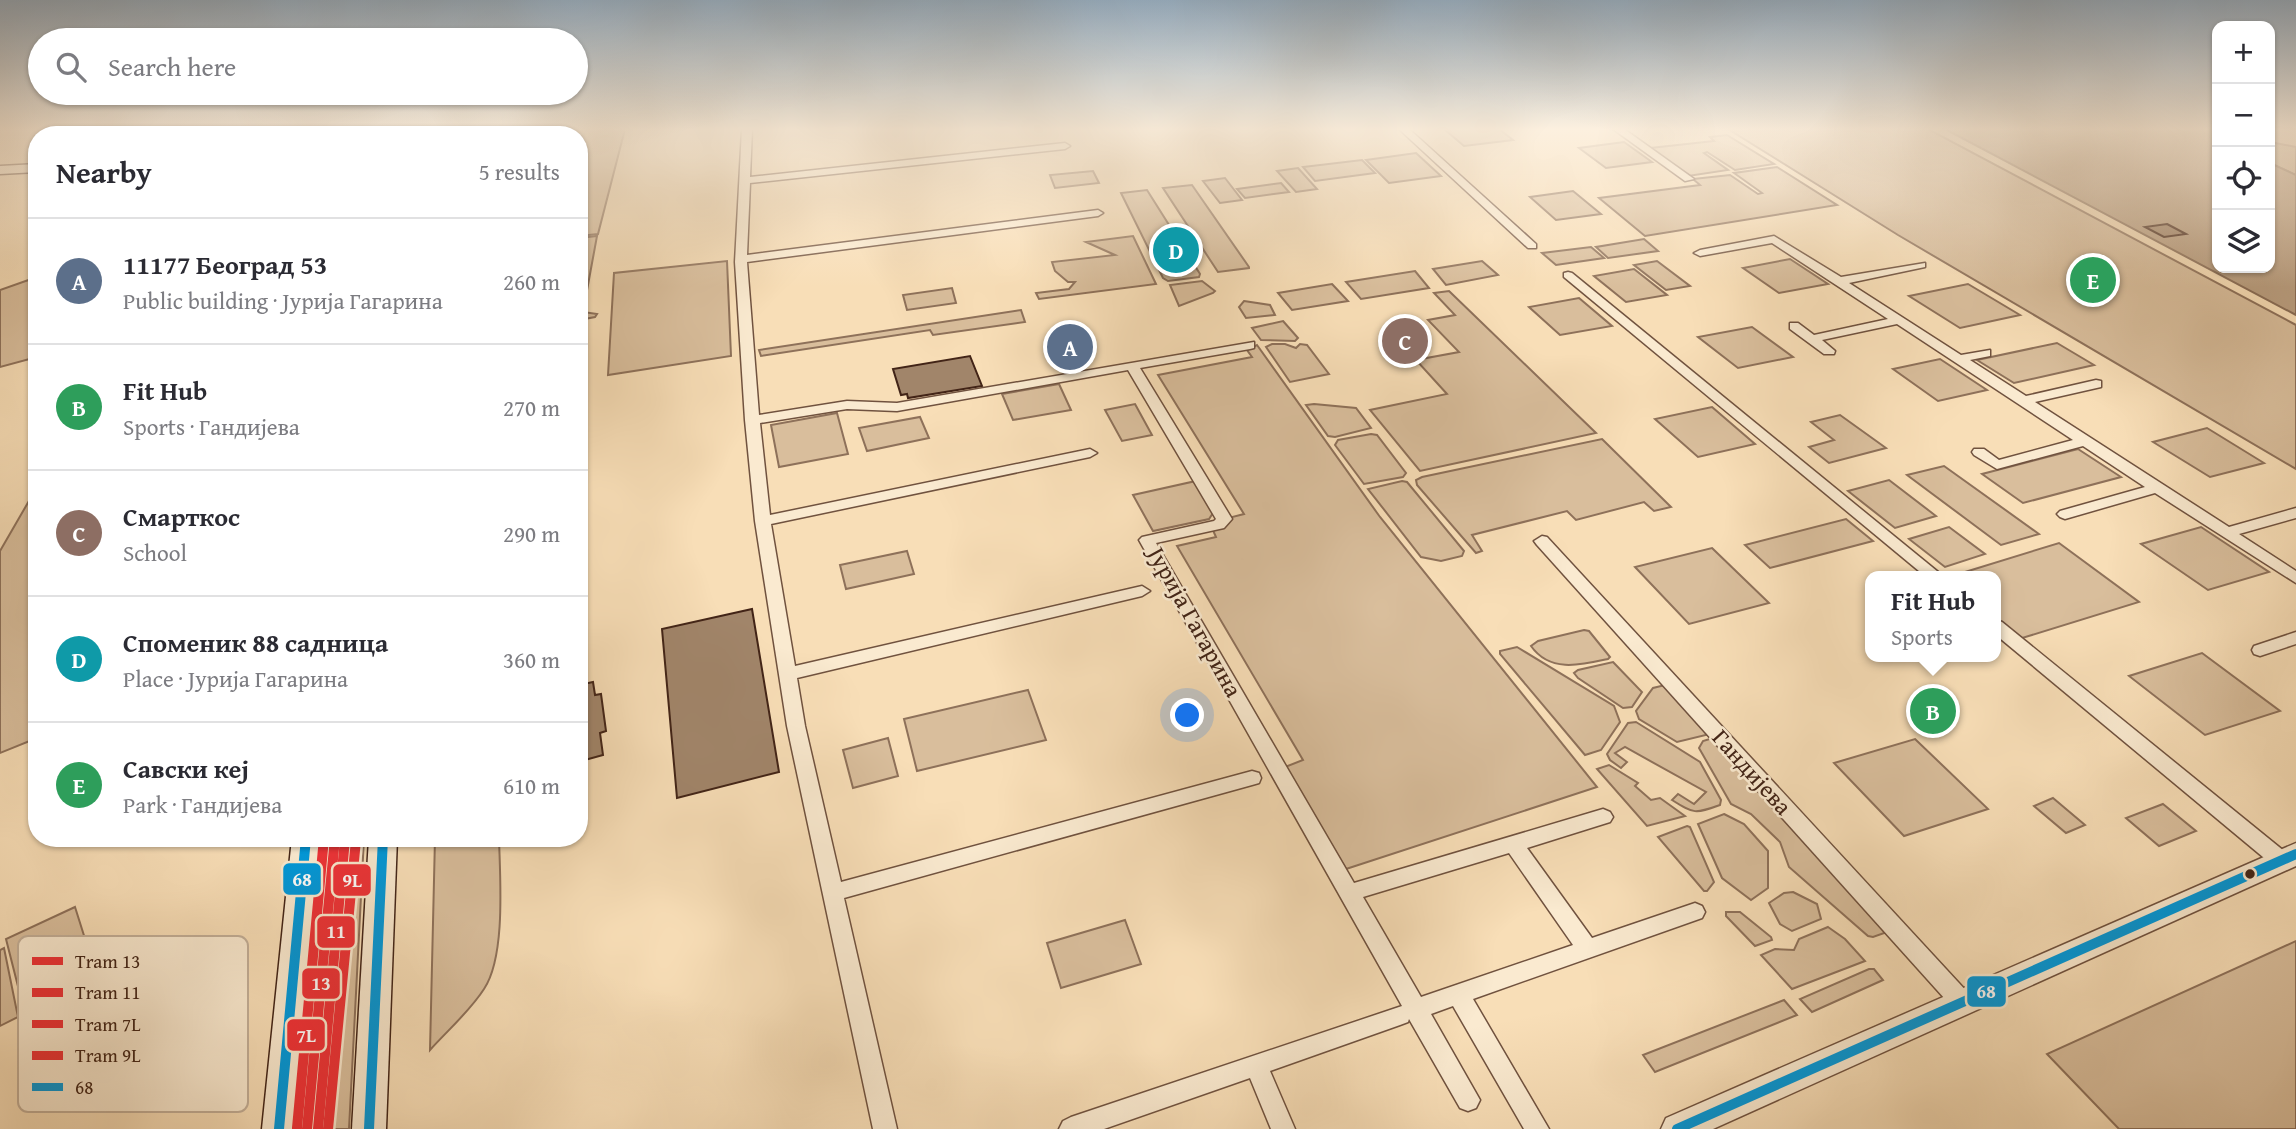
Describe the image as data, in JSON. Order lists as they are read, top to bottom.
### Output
{
  "streets": {
    "street": ["Јурија Гагарина", "Гандијева"]
  },
  "lines": [
    "tram line 13",
    "tram line 11",
    "tram line 7L",
    "tram line 9L",
    "transit line 68"
  ],
  "legend": [
    "Tram 13",
    "Tram 11",
    "Tram 7L",
    "Tram 9L",
    "68"
  ],
  "page": {
    "map_buttons": ["+", "−"],
    "search": "Search here",
    "heading": ["Nearby", "5 results"],
    "list": [
      {
        "mark": "A",
        "name": "11177 Београд 53",
        "note": "Public building · Јурија Гагарина",
        "value": "260 m"
      },
      {
        "mark": "B",
        "name": "Fit Hub",
        "note": "Sports · Гандијева",
        "value": "270 m"
      },
      {
        "mark": "C",
        "name": "Смарткос",
        "note": "School",
        "value": "290 m"
      },
      {
        "mark": "D",
        "name": "Споменик 88 садница",
        "note": "Place · Јурија Гагарина",
        "value": "360 m"
      },
      {
        "mark": "E",
        "name": "Савски кеј",
        "note": "Park · Гандијева",
        "value": "610 m"
      }
    ],
    "pins": [
      "D",
      "E",
      "C",
      "A",
      "B"
    ],
    "popup": ["Fit Hub", "Sports"]
  }
}
